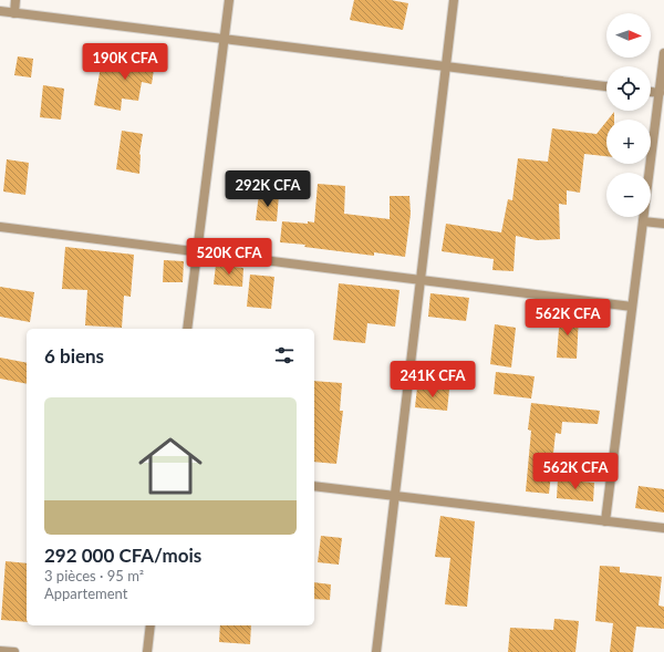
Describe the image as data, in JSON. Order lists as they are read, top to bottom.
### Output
{
  "north": "right",
  "page": {
    "map_buttons": ["+", "−"],
    "price": [
      "190K CFA",
      "292K CFA",
      "520K CFA",
      "562K CFA",
      "241K CFA",
      "562K CFA"
    ],
    "heading": "6 biens",
    "list": [
      {
        "name": "292 000 CFA/mois",
        "note": "3 pièces · 95 m² · Appartement"
      }
    ]
  }
}
